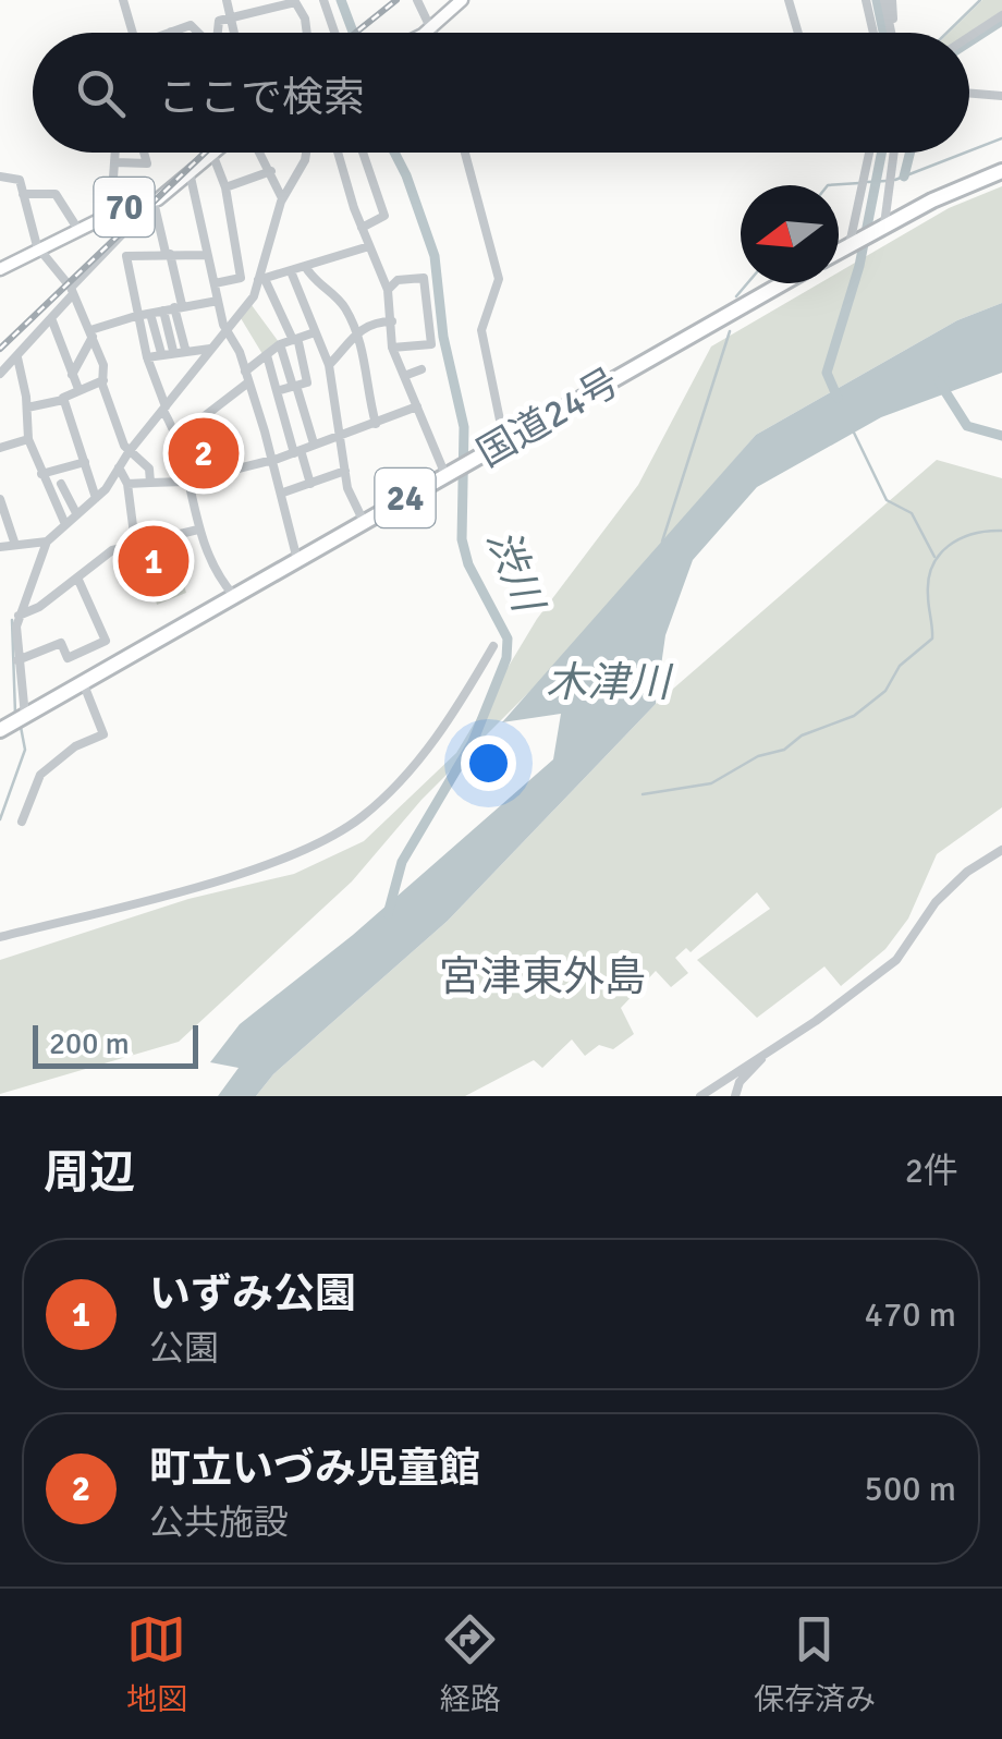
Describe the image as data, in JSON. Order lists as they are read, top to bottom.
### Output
{
  "streets": {
    "highway": ["国道24号", "24"],
    "main road": ["70"]
  },
  "districts": ["宮津東外島"],
  "water": ["渋川", "木津川"],
  "scale_bar": "200 m",
  "north": "left",
  "page": {
    "search": "ここで検索",
    "pins": ["2", "1"],
    "scale": "200 m",
    "heading": ["周辺", "2件"],
    "list": [
      {
        "mark": "1",
        "name": "いずみ公園",
        "note": "公園",
        "value": "470 m"
      },
      {
        "mark": "2",
        "name": "町立いづみ児童館",
        "note": "公共施設",
        "value": "500 m"
      }
    ],
    "nav": ["地図", "経路", "保存済み"]
  }
}
